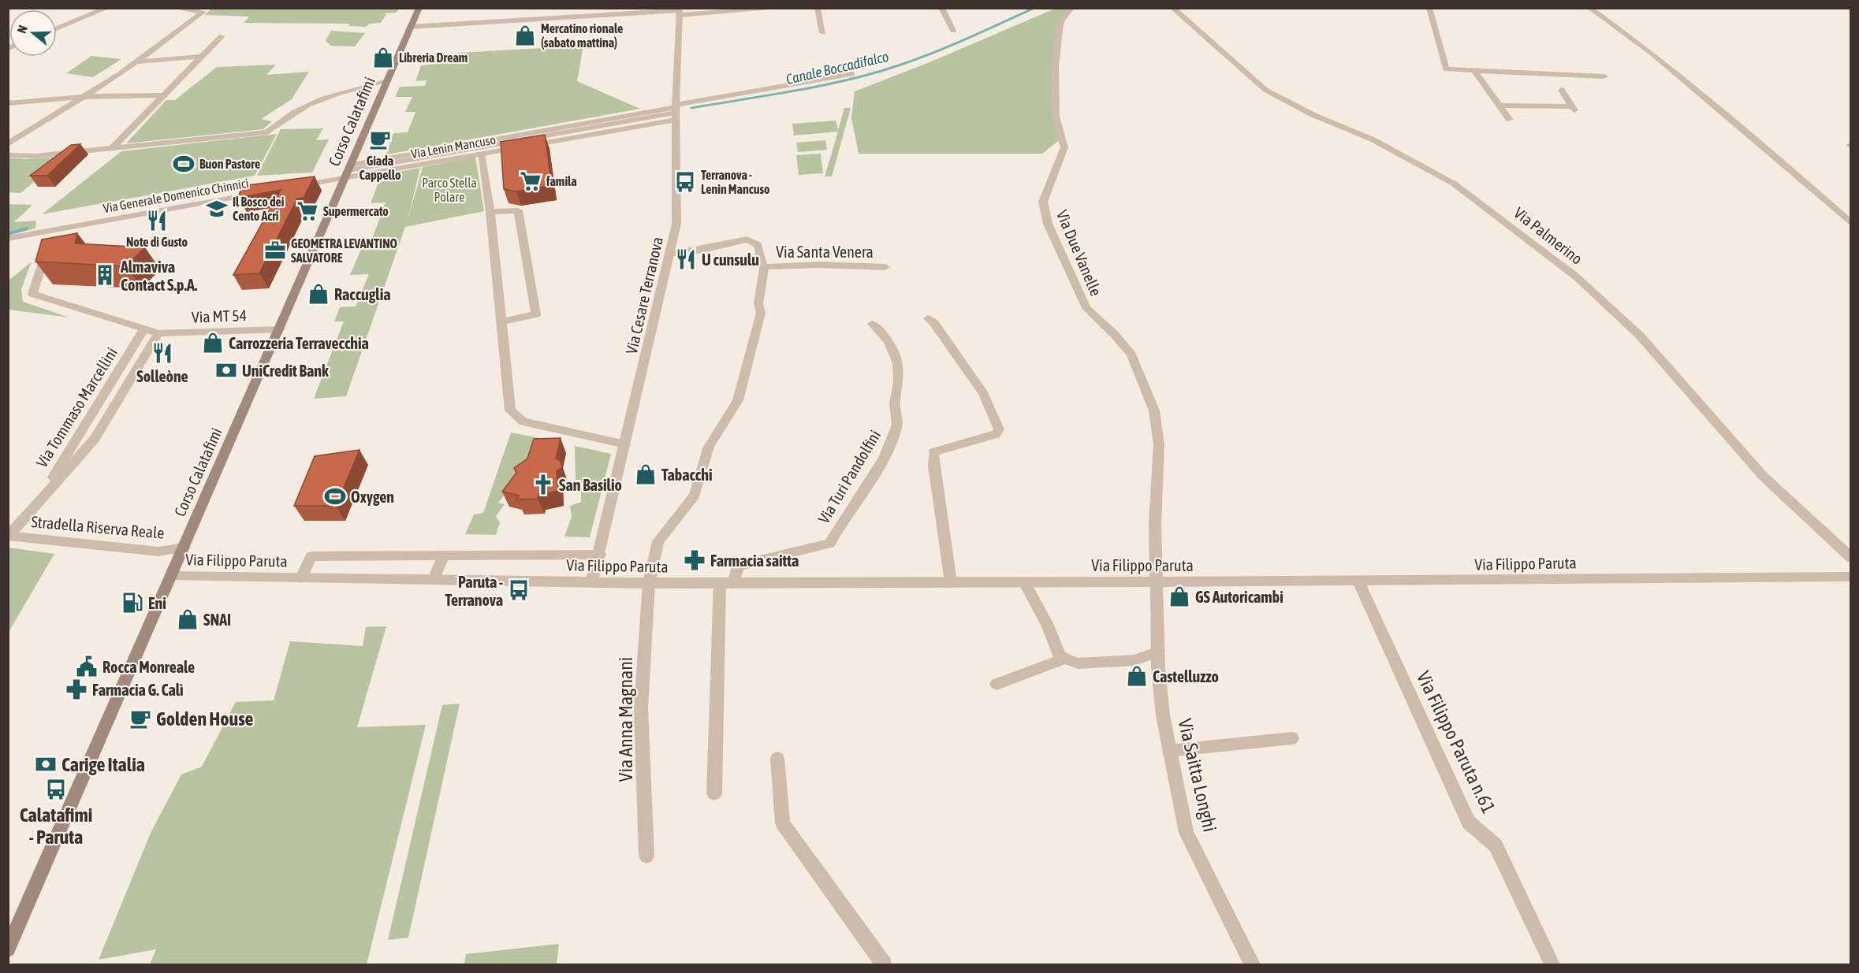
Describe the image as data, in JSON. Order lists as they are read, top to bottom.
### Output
{
  "streets": {
    "main road": ["Corso Calatafimi"],
    "street": [
      "Via Lenin Mancuso",
      "Via Generale Domenico Chinnici",
      "Via Palmerino",
      "Via Santa Venera",
      "Via Due Vanelle",
      "Via Cesare Terranova",
      "Via MT 54",
      "Via Tommaso Marcellini",
      "Via Turi Pandolfini",
      "Stradella Riserva Reale",
      "Via Filippo Paruta",
      "Via Anna Magnani",
      "Via Filippo Paruta n.61",
      "Via Saitta Longhi"
    ]
  },
  "crossings": [
    ["Corso Calatafimi", "Via Lenin Mancuso"],
    ["Corso Calatafimi", "Via MT 54"],
    ["Corso Calatafimi", "Stradella Riserva Reale"],
    ["Corso Calatafimi", "Via Filippo Paruta"],
    ["Via Lenin Mancuso", "Via Cesare Terranova"],
    ["Via Santa Venera", "Via Cesare Terranova"],
    ["Via Santa Venera", "Via Filippo Paruta"],
    ["Via Santa Venera", "Via Anna Magnani"],
    ["Via Due Vanelle", "Via Filippo Paruta"],
    ["Via Due Vanelle", "Via Saitta Longhi"],
    ["Via Cesare Terranova", "Via Filippo Paruta"],
    ["Via MT 54", "Via Tommaso Marcellini"],
    ["Via Tommaso Marcellini", "Stradella Riserva Reale"],
    ["Via Turi Pandolfini", "Via Filippo Paruta"],
    ["Via Filippo Paruta", "Via Anna Magnani"],
    ["Via Filippo Paruta", "Via Filippo Paruta n.61"],
    ["Via Filippo Paruta", "Via Saitta Longhi"]
  ],
  "water": ["Canale Boccadifalco"],
  "parks": ["Parco Stella Polare"],
  "places": {
    "shop": [
      "Mercatino rionale (sabato mattina)",
      "Libreria Dream",
      "Raccuglia",
      "Carrozzeria Terravecchia",
      "Tabacchi",
      "GS Autoricambi",
      "SNAI",
      "Castelluzzo"
    ],
    "cafe": ["Giada Cappello", "Golden House"],
    "sports": ["Buon Pastore", "Oxygen"],
    "supermarket": ["famila", "Supermercato"],
    "bus stop": ["Terranova - Lenin Mancuso", "Paruta - Terranova", "Calatafimi - Paruta"],
    "school or university": ["Il Bosco dei Cento Acri"],
    "restaurant": ["Note di Gusto", "U cunsulu", "Solleòne"],
    "office": ["GEOMETRA LEVANTINO SALVATORE"],
    "building": ["Almaviva Contact S.p.A."],
    "bank": ["UniCredit Bank", "Carige Italia"],
    "church": ["San Basilio"],
    "pharmacy": ["Farmacia saitta", "Farmacia G. Calì"],
    "fuel station": ["Eni"],
    "public building": ["Rocca Monreale"]
  },
  "north": "left"
}
